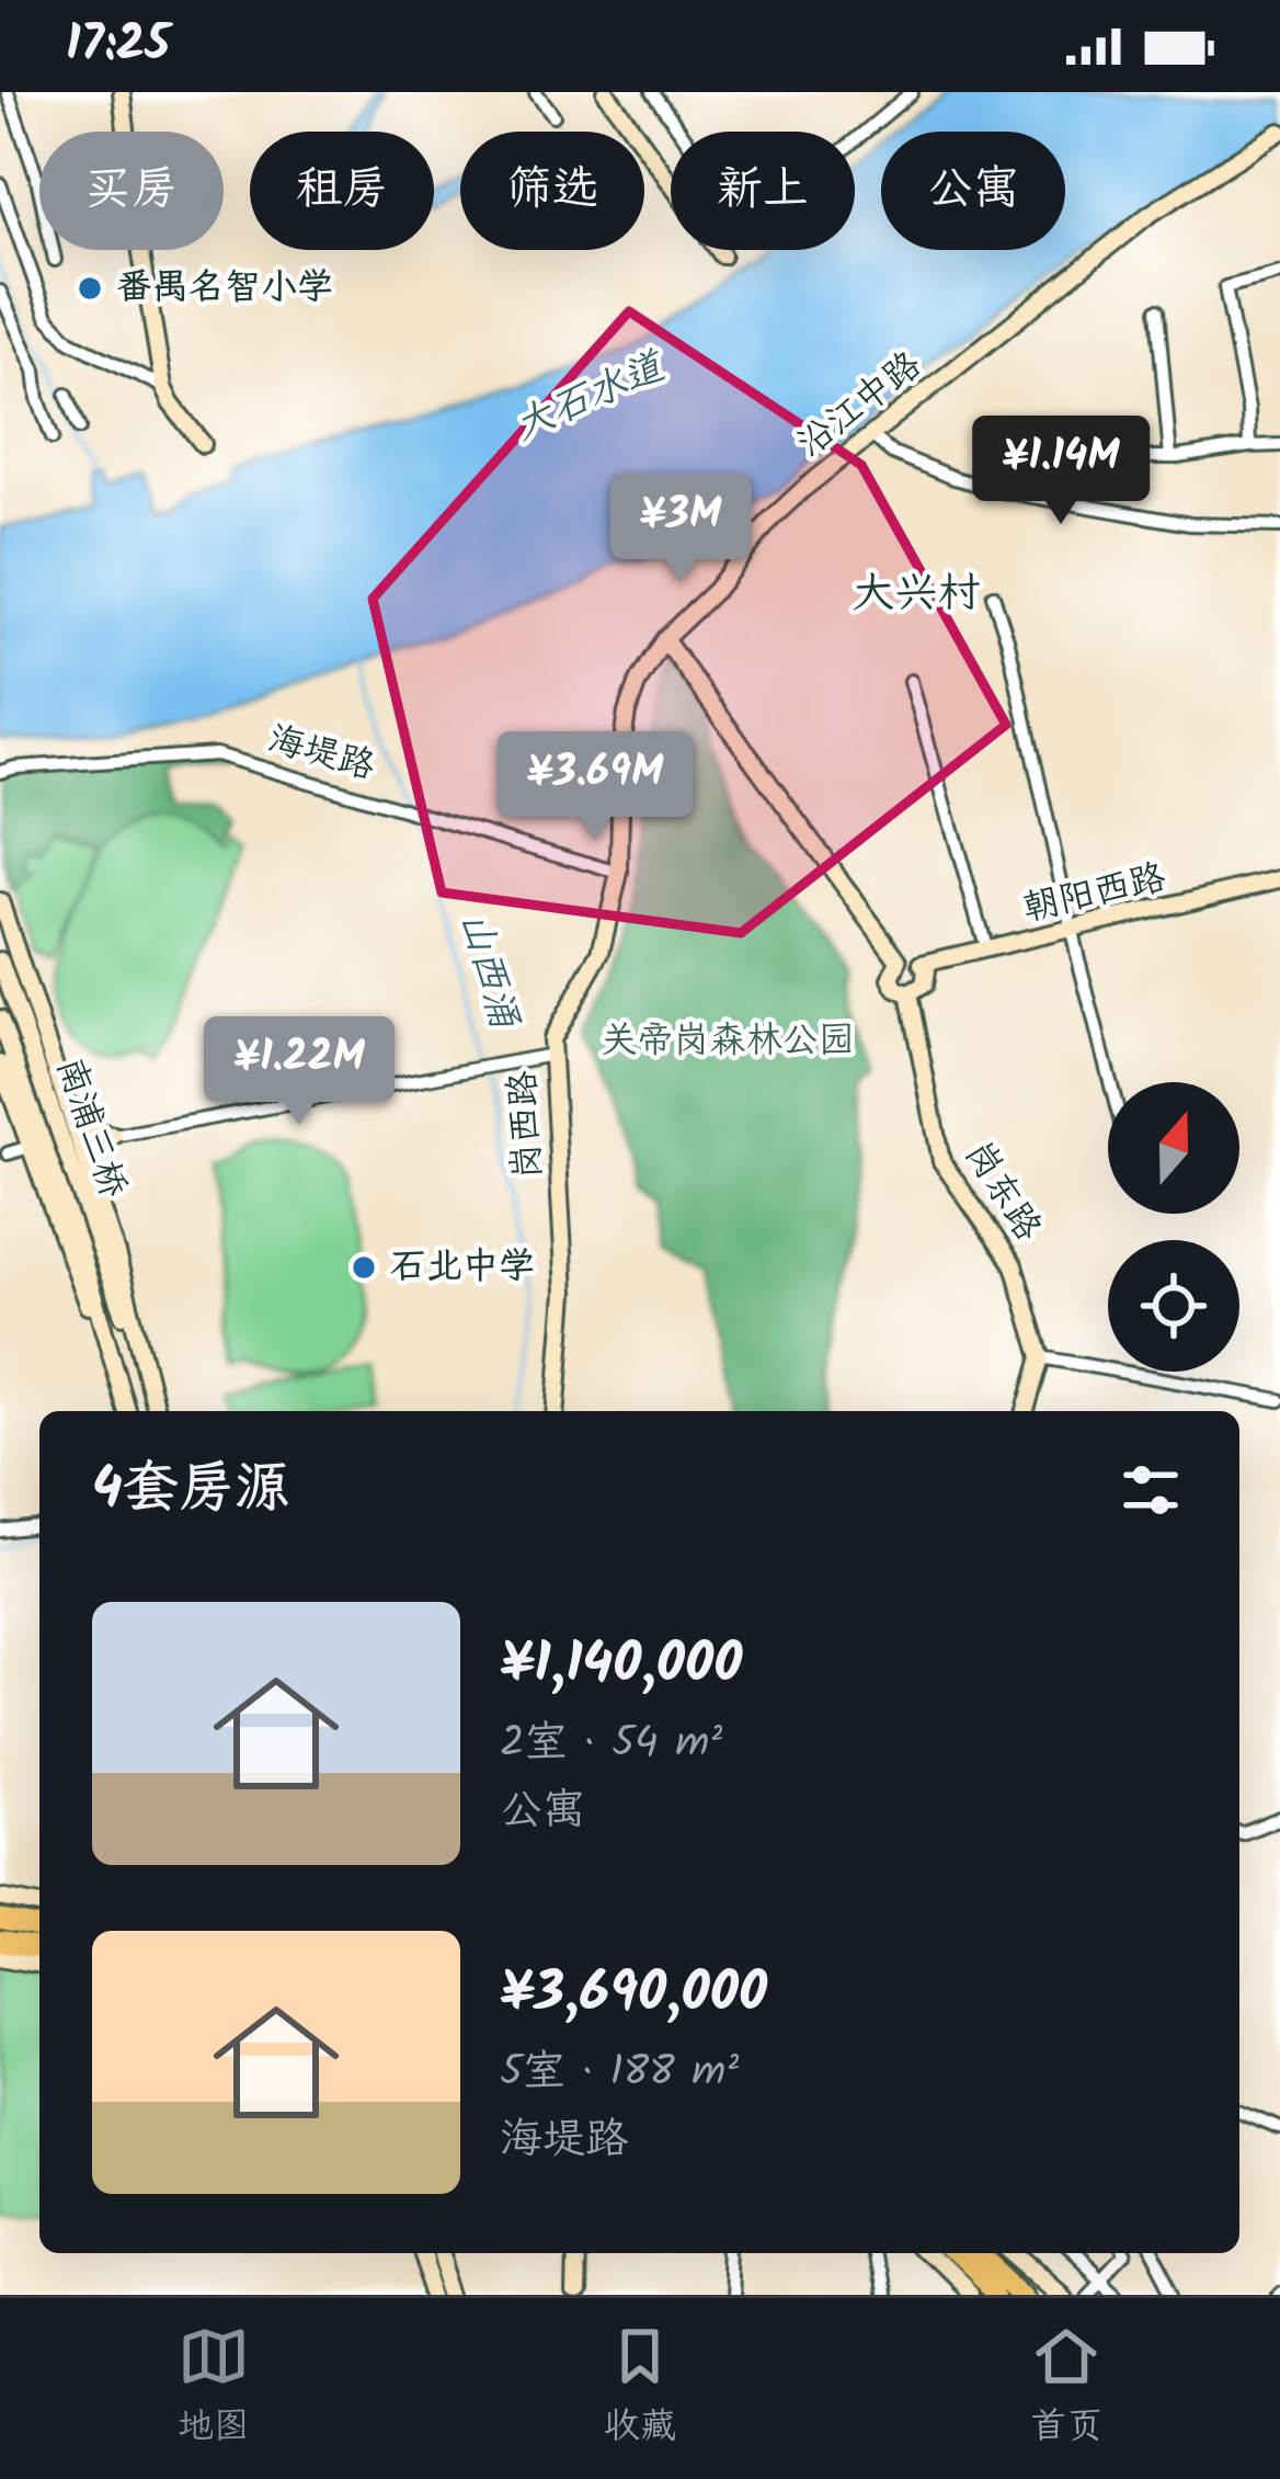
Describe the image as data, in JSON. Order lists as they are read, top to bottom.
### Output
{
  "streets": {
    "street": [
      "沿江中路",
      "海堤路",
      "朝阳西路",
      "岗西路",
      "南浦三桥",
      "岗东路"
    ]
  },
  "crossings": [
    ["沿江中路", "岗西路"],
    ["海堤路", "岗西路"],
    ["朝阳西路", "岗东路"]
  ],
  "districts": ["大兴村"],
  "water": ["大石水道", "山西涌"],
  "parks": ["关帝岗森林公园"],
  "places": ["番禺名智小学", "石北中学"],
  "north": "top",
  "page": {
    "status": "17:25",
    "chip": [
      "买房",
      "租房",
      "筛选",
      "新上",
      "公寓"
    ],
    "price": [
      "¥1.14M",
      "¥3M",
      "¥3.69M",
      "¥1.22M"
    ],
    "heading": "4套房源",
    "list": [
      {
        "name": "¥1,140,000",
        "note": "2室 · 54 m² · 公寓"
      },
      {
        "name": "¥3,690,000",
        "note": "5室 · 188 m² · 海堤路"
      }
    ],
    "tabs": ["地图", "收藏", "首页"]
  }
}
